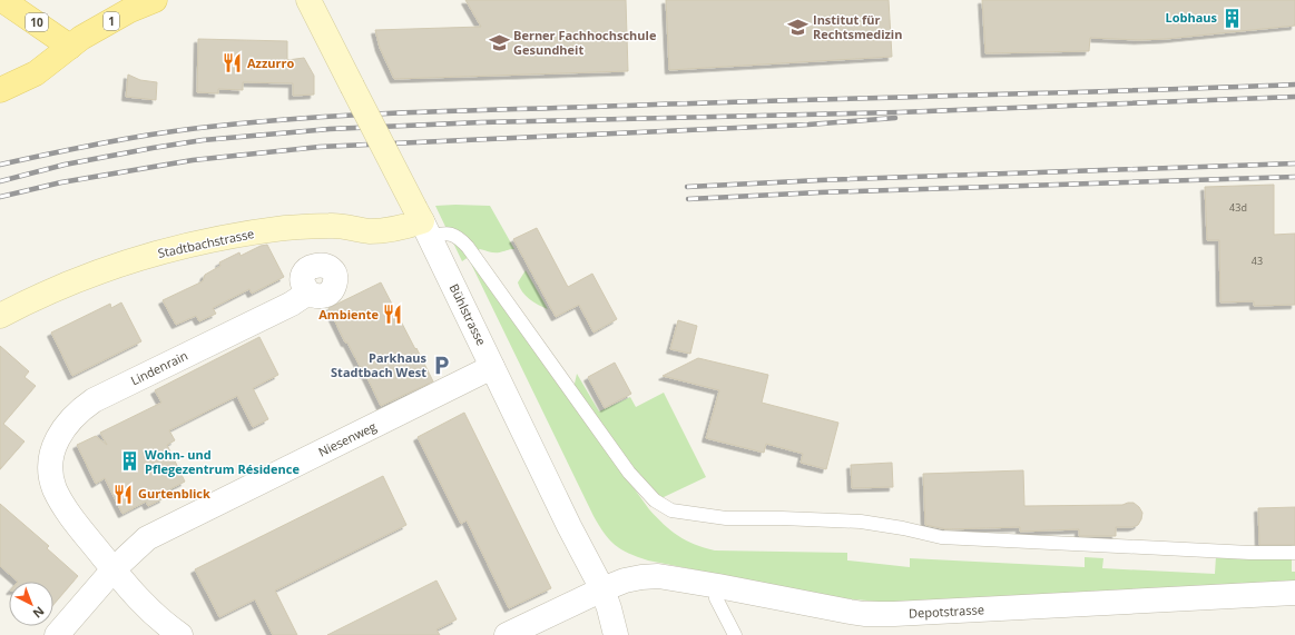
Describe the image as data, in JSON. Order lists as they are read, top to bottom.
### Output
{
  "streets": {
    "main road": [
      "1",
      "10",
      "Stadtbachstrasse",
      "Bühlstrasse"
    ],
    "street": ["Lindenrain", "Niesenweg", "Depotstrasse"]
  },
  "crossings": [
    ["1", "10"],
    ["Stadtbachstrasse", "Bühlstrasse"],
    ["Bühlstrasse", "Niesenweg"],
    ["Bühlstrasse", "Depotstrasse"],
    ["Lindenrain", "Niesenweg"]
  ],
  "places": {
    "building": ["Lobhaus", "Wohn- und Pflegezentrum Résidence"],
    "school or university": ["Institut für Rechtsmedizin", "Berner Fachhochschule Gesundheit"],
    "restaurant": ["Azzurro", "Ambiente", "Gurtenblick"],
    "parking": ["Parkhaus Stadtbach West"]
  },
  "house_numbers": ["43d", "43"],
  "north": "bottom right"
}
